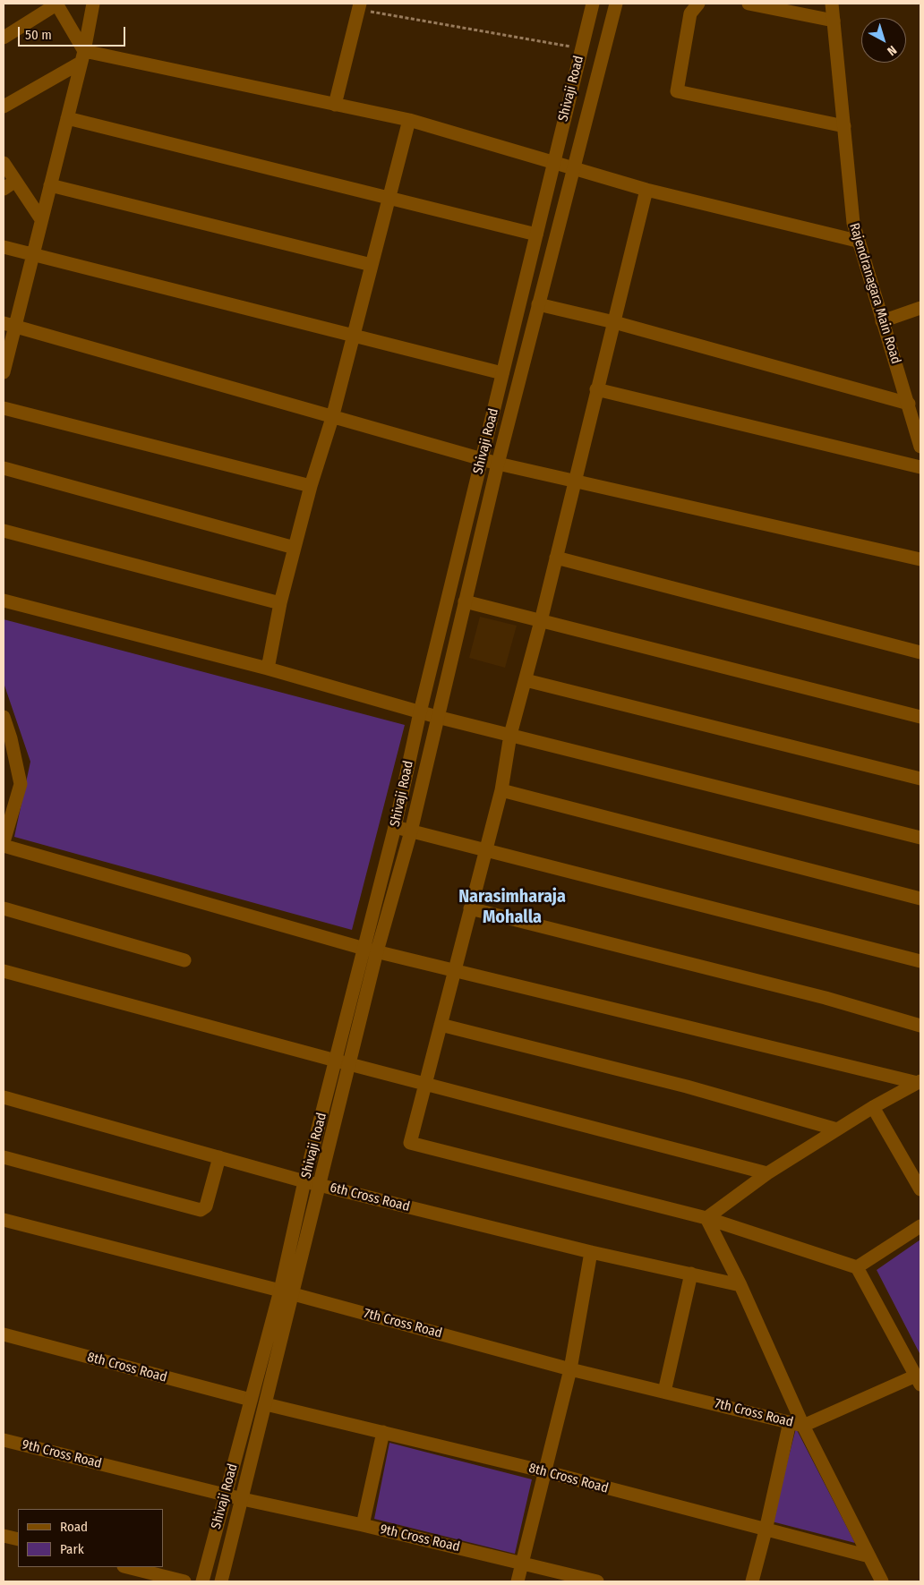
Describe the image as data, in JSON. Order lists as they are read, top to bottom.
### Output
{
  "streets": {
    "street": [
      "Shivaji Road",
      "Rajendranagara Main Road",
      "6th Cross Road",
      "7th Cross Road",
      "8th Cross Road",
      "9th Cross Road"
    ]
  },
  "crossings": [
    ["Shivaji Road", "6th Cross Road"],
    ["Shivaji Road", "7th Cross Road"],
    ["Shivaji Road", "8th Cross Road"],
    ["Shivaji Road", "9th Cross Road"]
  ],
  "districts": ["Narasimharaja Mohalla"],
  "legend": ["Road", "Park"],
  "scale_bar": "50 m",
  "north": "bottom right"
}
